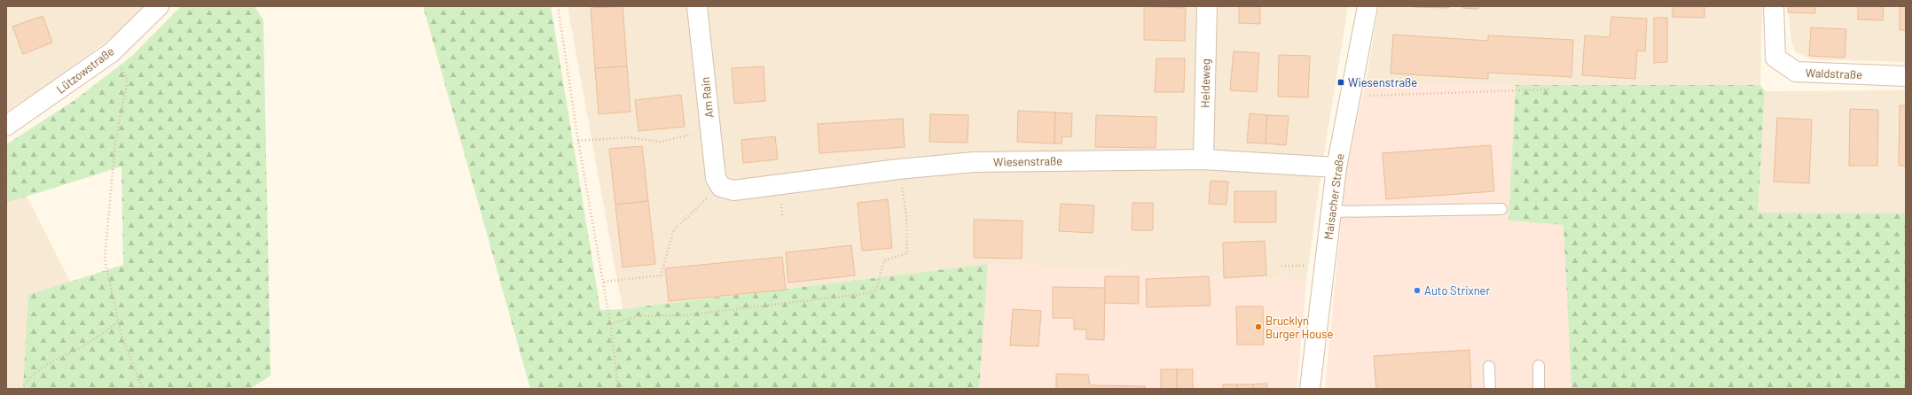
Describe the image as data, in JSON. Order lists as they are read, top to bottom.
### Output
{
  "streets": {
    "street": [
      "Lützowstraße",
      "Waldstraße",
      "Heideweg",
      "Am Rain",
      "Wiesenstraße",
      "Maisacher Straße"
    ]
  },
  "crossings": [
    ["Heideweg", "Wiesenstraße"],
    ["Am Rain", "Wiesenstraße"],
    ["Wiesenstraße", "Maisacher Straße"]
  ],
  "places": {
    "transit": ["Wiesenstraße"],
    "other": ["Auto Strixner", "Brucklyn Burger House"]
  }
}
